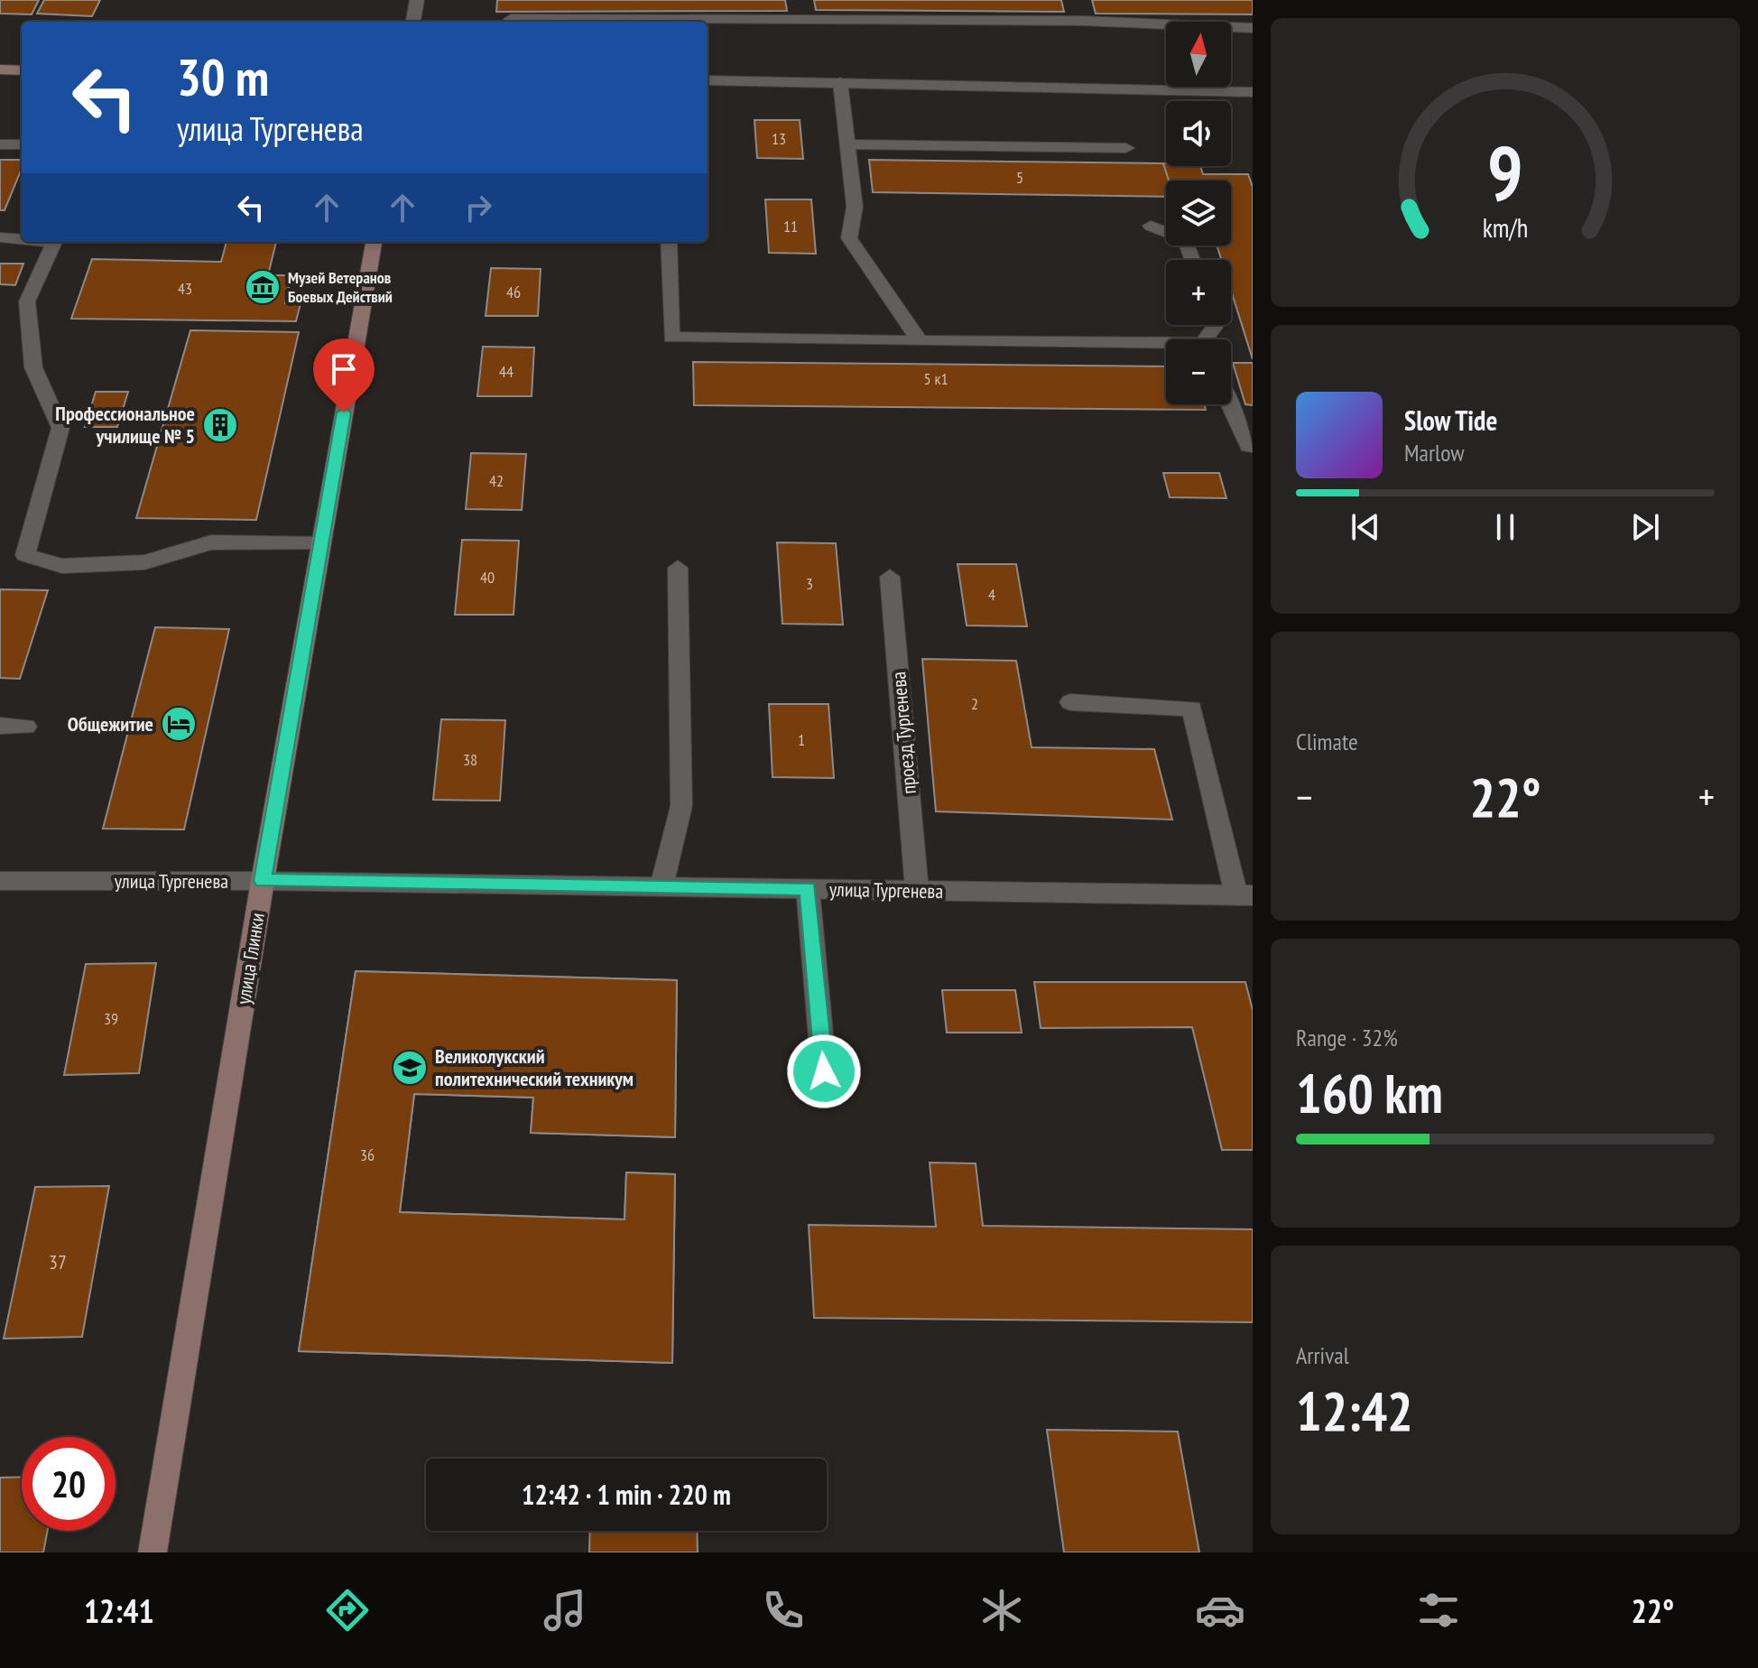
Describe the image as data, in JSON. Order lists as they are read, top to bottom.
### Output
{
  "streets": {
    "street": ["проезд Тургенева", "улица Тургенева", "улица Глинки"]
  },
  "crossings": [
    ["проезд Тургенева", "улица Тургенева"],
    ["улица Тургенева", "улица Глинки"]
  ],
  "places": {
    "museum": ["Музей Ветеранов Боевых Действий"],
    "building": ["Профессиональное училище № 5"],
    "hotel": ["Общежитие"],
    "school or university": ["Великолукский политехнический техникум"]
  },
  "house_numbers": [
    "13",
    "5",
    "11",
    "43",
    "46",
    "44",
    "5 к1",
    "42",
    "40",
    "3",
    "4",
    "2",
    "1",
    "38",
    "39",
    "36",
    "37"
  ],
  "north": "top",
  "page": {
    "map_buttons": ["+", "−"],
    "turn": ["30 m", "улица Тургенева"],
    "song": ["Slow Tide", "Marlow"],
    "tile": [
      "Climate",
      ["Range · 32%", "160 km"],
      ["Arrival", "12:42"]
    ],
    "heat": ["−", "22°", "+"],
    "limit": "20",
    "trip": "12:42 · 1 min · 220 m",
    "tabs": ["12:41", "22°"],
    "gauge": ["9", "km/h"]
  }
}
